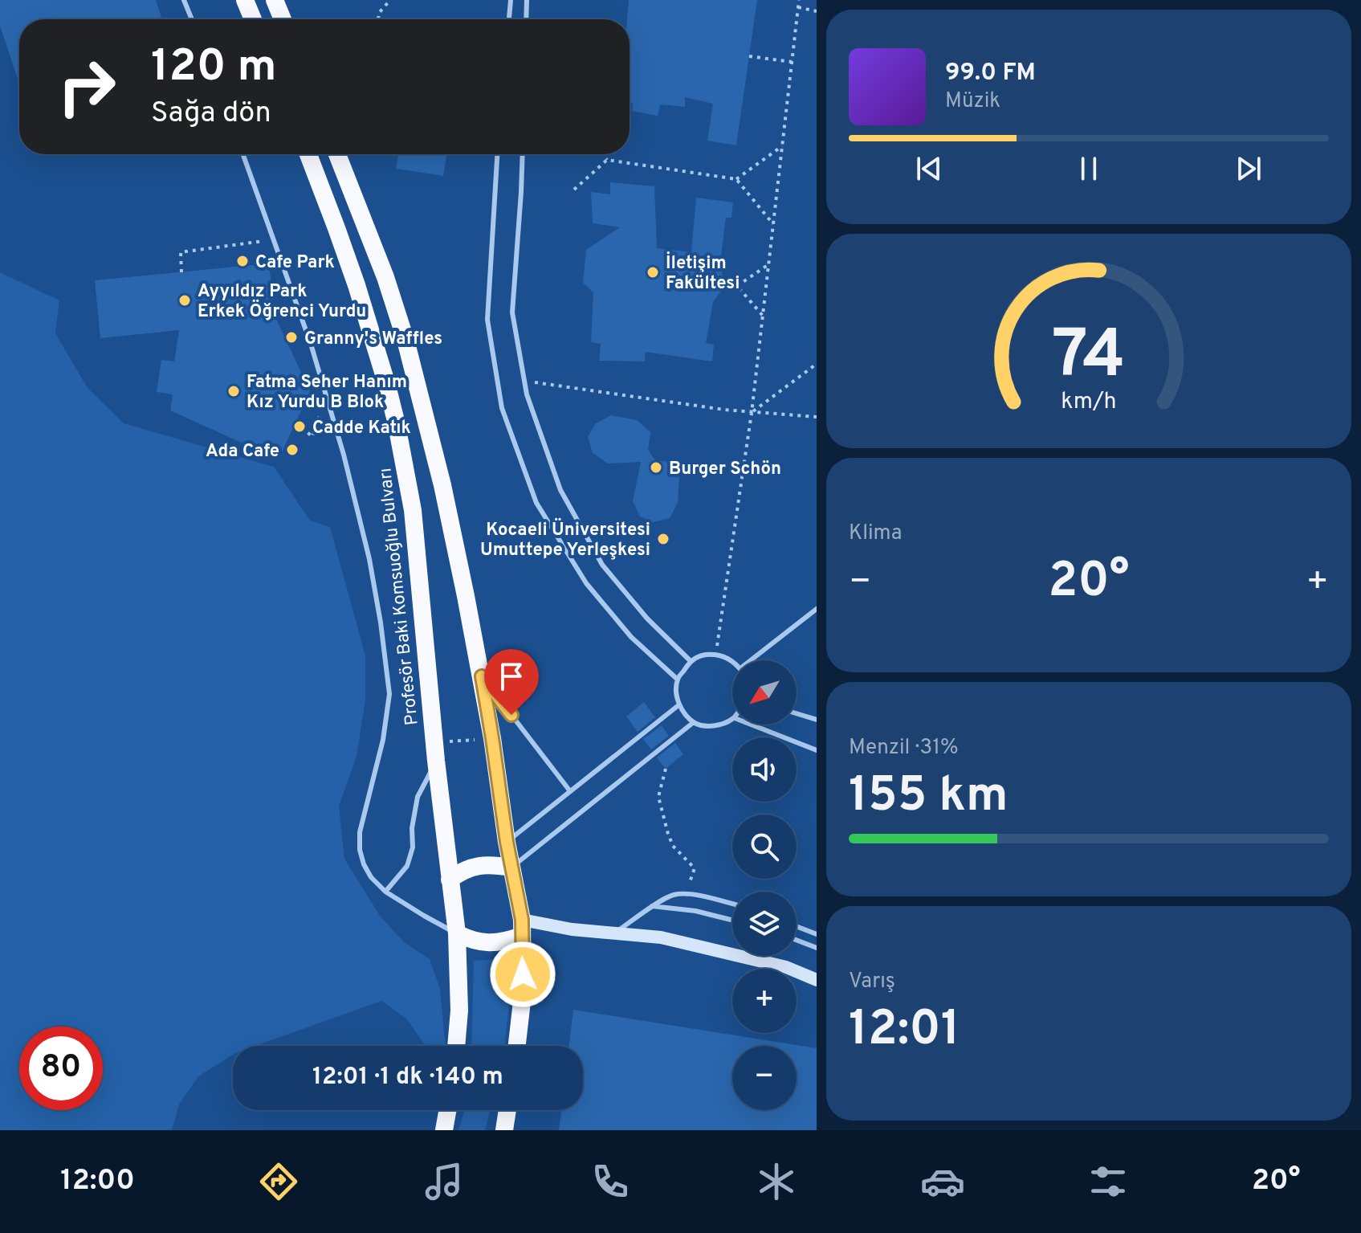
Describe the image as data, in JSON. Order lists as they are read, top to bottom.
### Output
{
  "streets": {
    "highway": ["Profesör Baki Komsuoğlu Bulvarı"]
  },
  "places": [
    "Cafe Park",
    "İletişim Fakültesi",
    "Ayyıldız Park Erkek Öğrenci Yurdu",
    "Granny's Waffles",
    "Fatma Seher Hanım Kız Yurdu B Blok",
    "Cadde Katık",
    "Ada Cafe",
    "Burger Schön",
    "Kocaeli Üniversitesi Umuttepe Yerleşkesi"
  ],
  "north": "bottom left",
  "page": {
    "turn": ["120 m", "Sağa dön"],
    "song": ["99.0 FM", "Müzik"],
    "tile": [
      "Klima",
      ["Menzil · 31%", "155 km"],
      ["Varış", "12:01"]
    ],
    "heat": ["−", "20°", "+"],
    "map_buttons": ["+", "−"],
    "limit": "80",
    "trip": "12:01 · 1 dk · 140 m",
    "tabs": ["12:00", "20°"],
    "gauge": ["74", "km/h"]
  }
}
